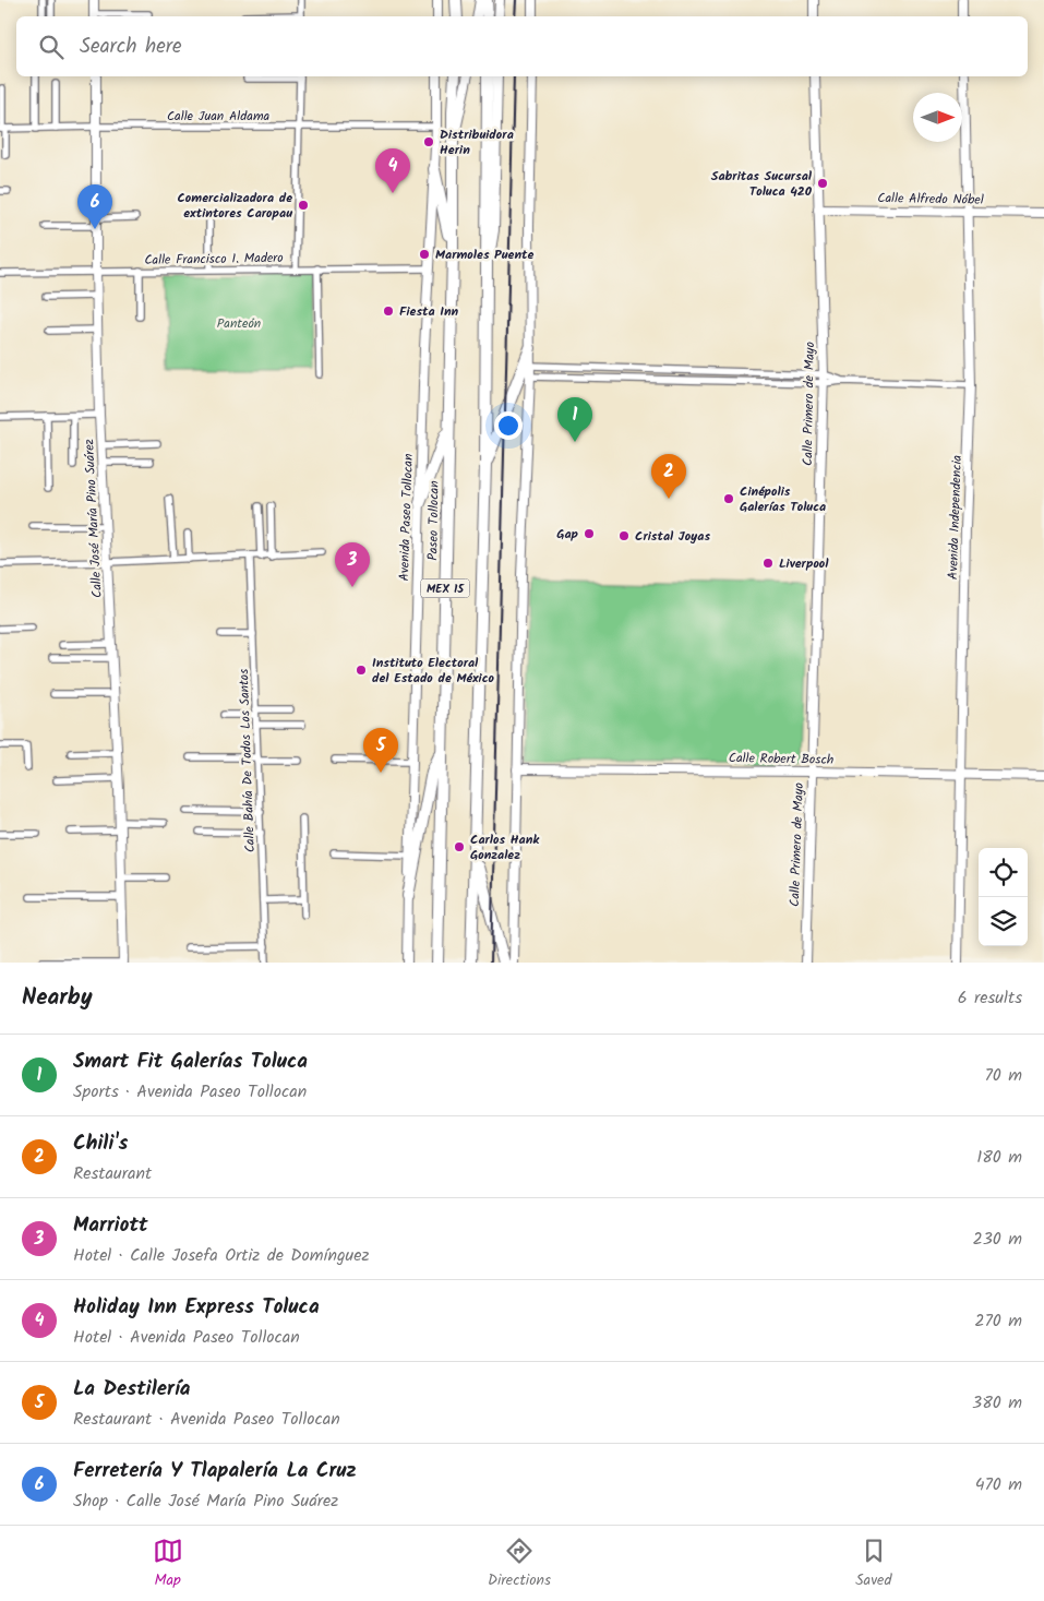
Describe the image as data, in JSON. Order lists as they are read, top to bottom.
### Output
{
  "streets": {
    "highway": ["Paseo Tollocan", "MEX 15"],
    "main road": [
      "Calle Alfredo Nóbel",
      "Calle Primero de Mayo",
      "Avenida Paseo Tollocan",
      "Avenida Independencia",
      "Calle José María Pino Suárez",
      "Calle Robert Bosch"
    ],
    "street": ["Calle Juan Aldama", "Calle Francisco I. Madero", "Calle Bahía De Todos Los Santos"]
  },
  "crossings": [
    ["Calle Juan Aldama", "Avenida Paseo Tollocan"],
    ["Calle Juan Aldama", "Calle José María Pino Suárez"],
    ["Calle Alfredo Nóbel", "Calle Primero de Mayo"],
    ["Calle Alfredo Nóbel", "Avenida Independencia"],
    ["Calle Francisco I. Madero", "Avenida Paseo Tollocan"],
    ["Calle Francisco I. Madero", "Calle José María Pino Suárez"],
    ["Calle Primero de Mayo", "Calle Robert Bosch"],
    ["Avenida Independencia", "Calle Robert Bosch"],
    ["Paseo Tollocan", "MEX 15"]
  ],
  "parks": ["Panteón"],
  "places": [
    "Distribuidora Herin",
    "Sabritas Sucursal Toluca 420",
    "Comercializadora de extintores Caropau",
    "Marmoles Puente",
    "Fiesta Inn",
    "Cinépolis Galerías Toluca",
    "Gap",
    "Cristal Joyas",
    "Liverpool",
    "Instituto Electoral del Estado de México",
    "Carlos Hank Gonzalez"
  ],
  "north": "right",
  "page": {
    "search": "Search here",
    "pins": [
      "4",
      "6",
      "1",
      "2",
      "3",
      "5"
    ],
    "heading": ["Nearby", "6 results"],
    "list": [
      {
        "mark": "1",
        "name": "Smart Fit Galerías Toluca",
        "note": "Sports · Avenida Paseo Tollocan",
        "value": "70 m"
      },
      {
        "mark": "2",
        "name": "Chili's",
        "note": "Restaurant",
        "value": "180 m"
      },
      {
        "mark": "3",
        "name": "Marriott",
        "note": "Hotel · Calle Josefa Ortiz de Domínguez",
        "value": "230 m"
      },
      {
        "mark": "4",
        "name": "Holiday Inn Express Toluca",
        "note": "Hotel · Avenida Paseo Tollocan",
        "value": "270 m"
      },
      {
        "mark": "5",
        "name": "La Destilería",
        "note": "Restaurant · Avenida Paseo Tollocan",
        "value": "380 m"
      },
      {
        "mark": "6",
        "name": "Ferretería Y Tlapalería La Cruz",
        "note": "Shop · Calle José María Pino Suárez",
        "value": "470 m"
      }
    ],
    "nav": ["Map", "Directions", "Saved"]
  }
}
